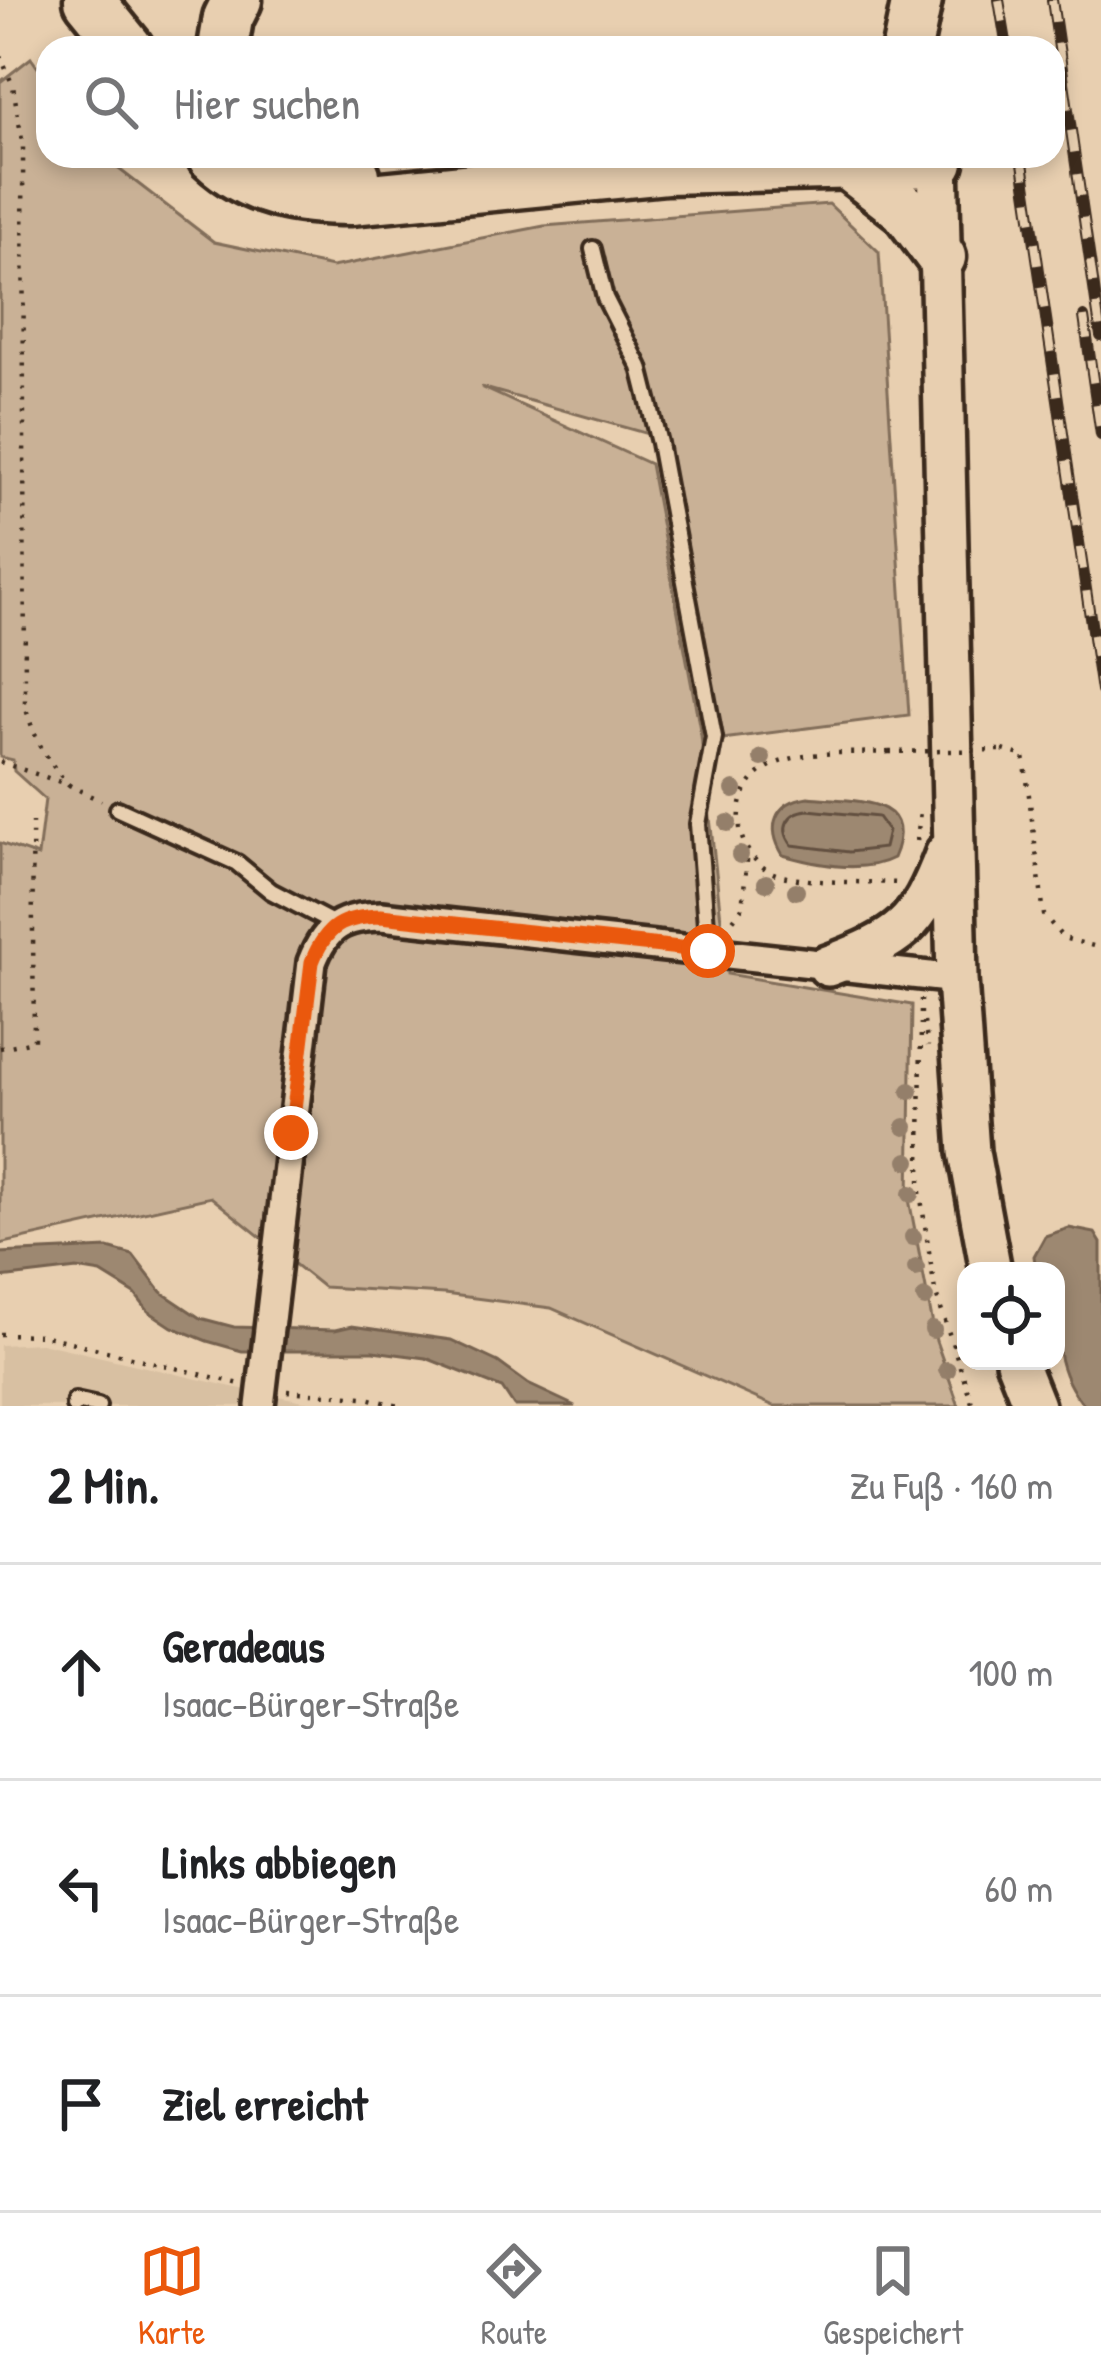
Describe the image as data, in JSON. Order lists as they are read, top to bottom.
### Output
{
  "page": {
    "search": "Hier suchen",
    "heading": ["2 Min.", "Zu Fuß · 160 m"],
    "list": [
      ["Geradeaus", "Isaac-Bürger-Straße", "100 m"],
      ["Links abbiegen", "Isaac-Bürger-Straße", "60 m"],
      "Ziel erreicht"
    ],
    "nav": ["Karte", "Route", "Gespeichert"]
  }
}
